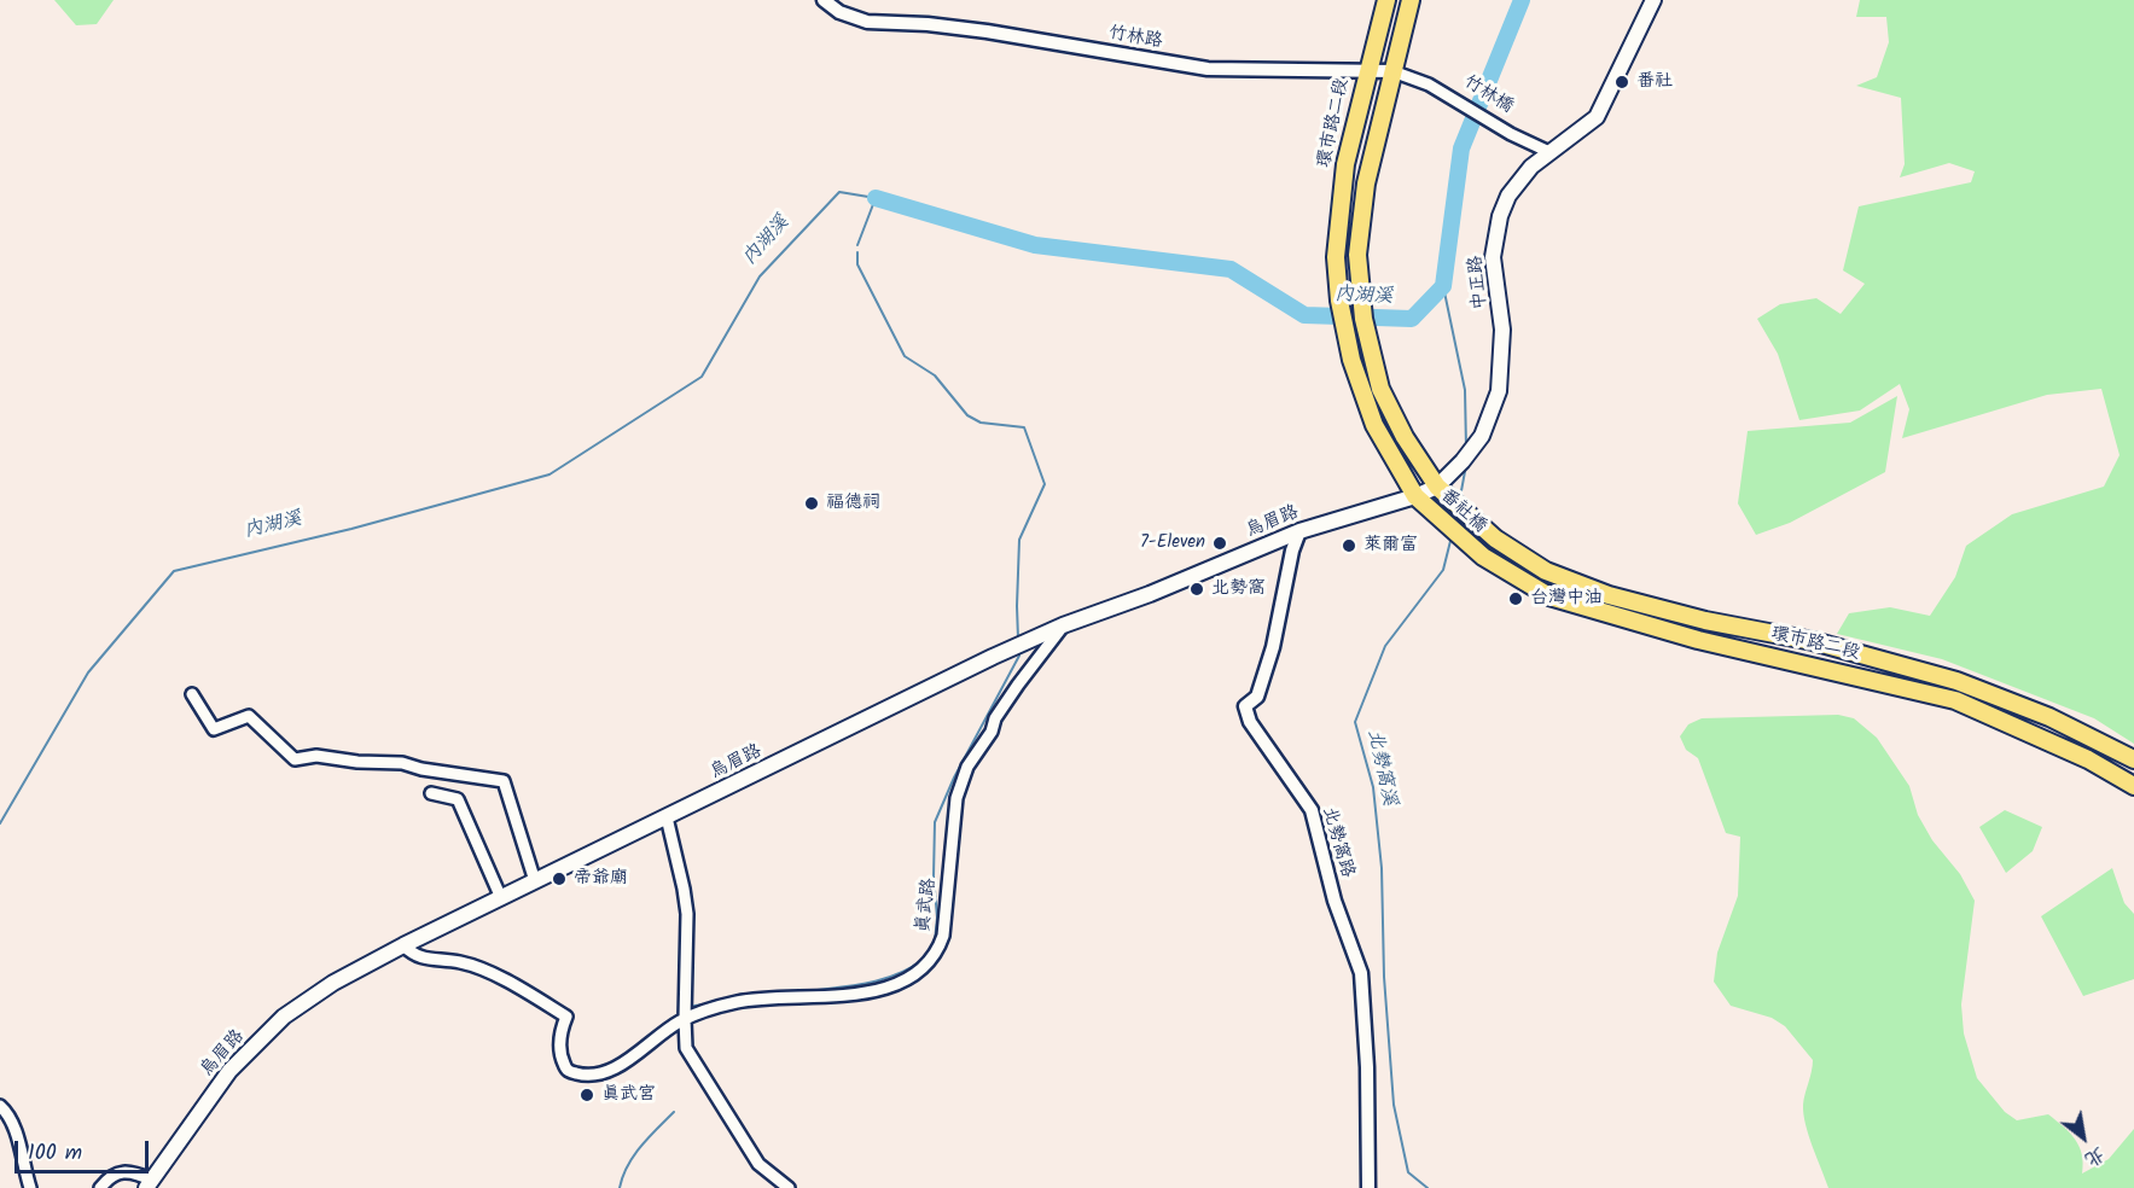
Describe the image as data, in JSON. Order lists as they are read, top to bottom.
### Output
{
  "streets": {
    "main road": [
      "環市路二段",
      "中正路",
      "番社橋",
      "烏眉路"
    ],
    "street": [
      "竹林路",
      "竹林橋",
      "北勢窩路",
      "真武路"
    ]
  },
  "crossings": [
    ["竹林路", "竹林橋"],
    ["竹林路", "環市路二段"],
    ["竹林橋", "中正路"],
    ["環市路二段", "中正路"],
    ["環市路二段", "番社橋"],
    ["環市路二段", "烏眉路"],
    ["中正路", "番社橋"],
    ["中正路", "烏眉路"],
    ["番社橋", "烏眉路"],
    ["烏眉路", "北勢窩路"],
    ["烏眉路", "真武路"]
  ],
  "water": ["內湖溪", "北勢窩溪"],
  "places": [
    "番社",
    "福德祠",
    "7-Eleven",
    "萊爾富",
    "北勢窩",
    "台灣中油",
    "帝爺廟",
    "真武宮"
  ],
  "scale_bar": "100 m",
  "north": "bottom right"
}
